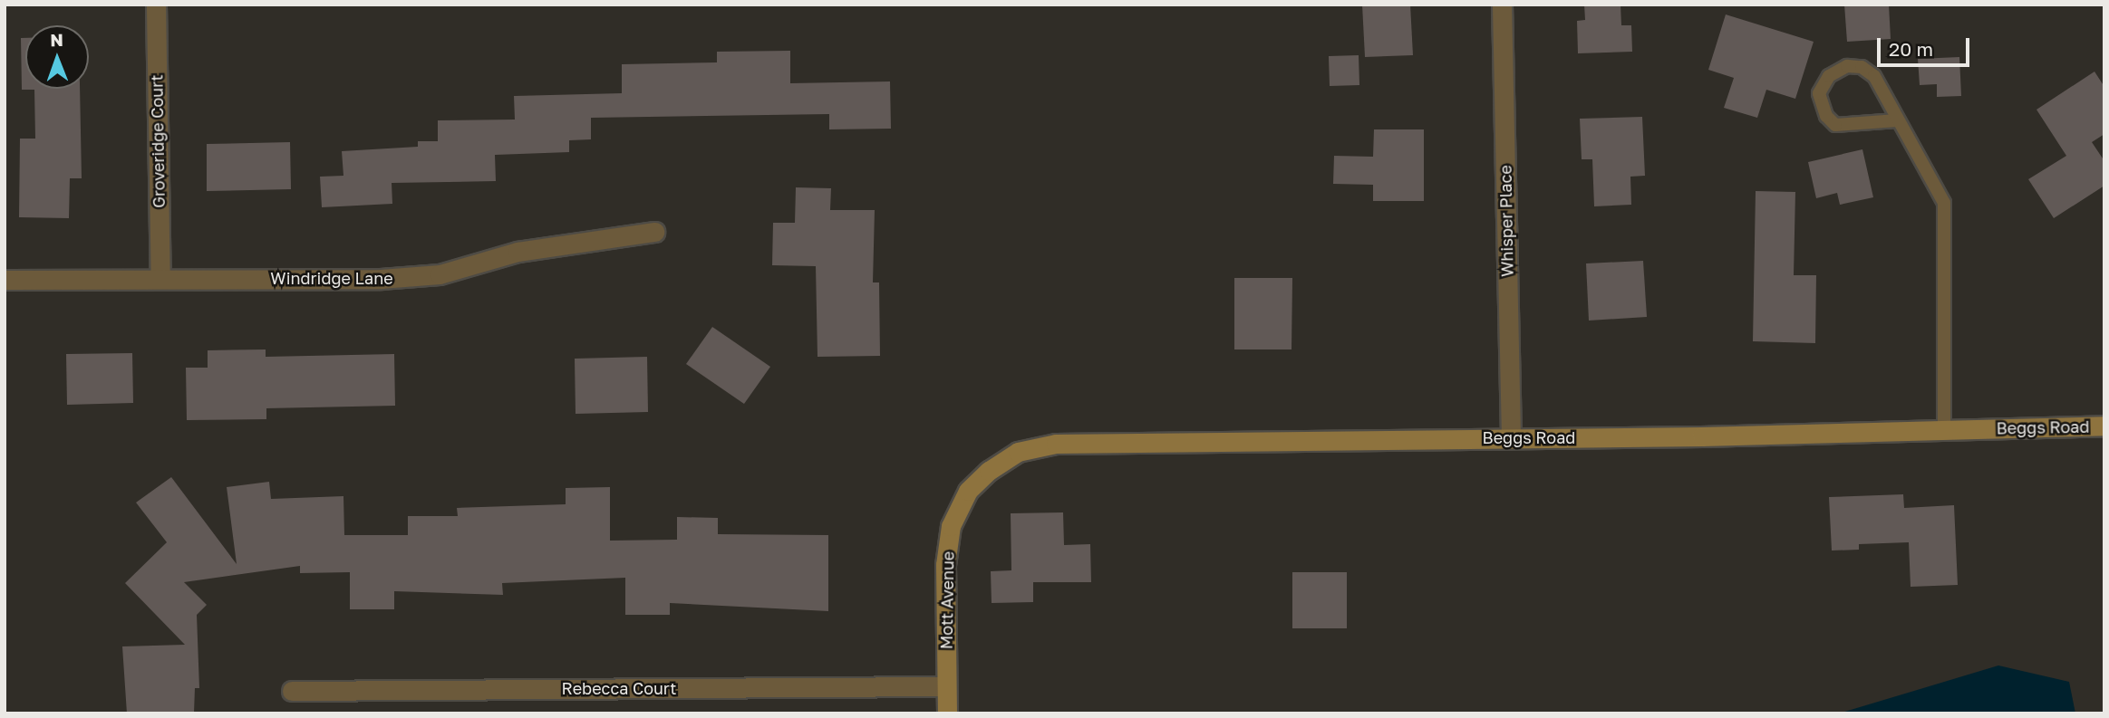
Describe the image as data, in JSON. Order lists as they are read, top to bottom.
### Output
{
  "streets": {
    "street": [
      "Groveridge Court",
      "Whisper Place",
      "Windridge Lane",
      "Beggs Road",
      "Mott Avenue",
      "Rebecca Court"
    ]
  },
  "crossings": [
    ["Groveridge Court", "Windridge Lane"],
    ["Whisper Place", "Beggs Road"],
    ["Beggs Road", "Mott Avenue"],
    ["Mott Avenue", "Rebecca Court"]
  ],
  "scale_bar": "20 m",
  "north": "top"
}
